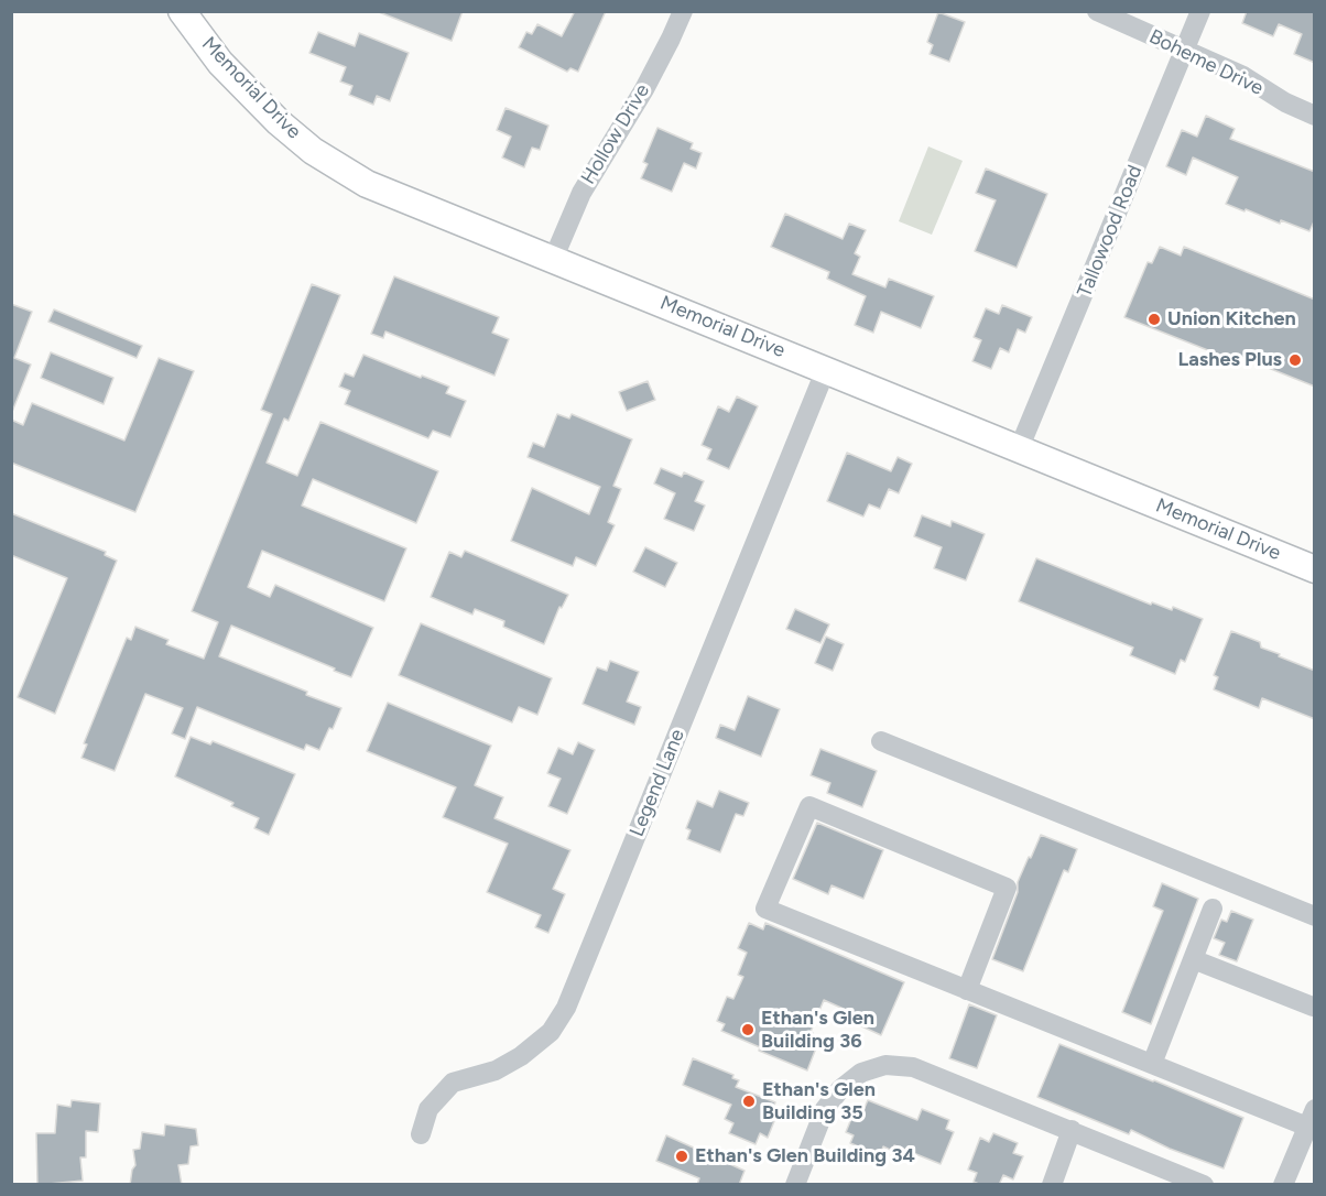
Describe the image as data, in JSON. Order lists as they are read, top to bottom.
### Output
{
  "streets": {
    "main road": ["Memorial Drive"],
    "street": [
      "Boheme Drive",
      "Hollow Drive",
      "Tallowood Road",
      "Legend Lane"
    ]
  },
  "crossings": [
    ["Boheme Drive", "Tallowood Road"],
    ["Memorial Drive", "Hollow Drive"],
    ["Memorial Drive", "Tallowood Road"],
    ["Memorial Drive", "Legend Lane"]
  ],
  "places": [
    "Union Kitchen",
    "Lashes Plus",
    "Ethan's Glen Building 36",
    "Ethan's Glen Building 35",
    "Ethan's Glen Building 34"
  ]
}
